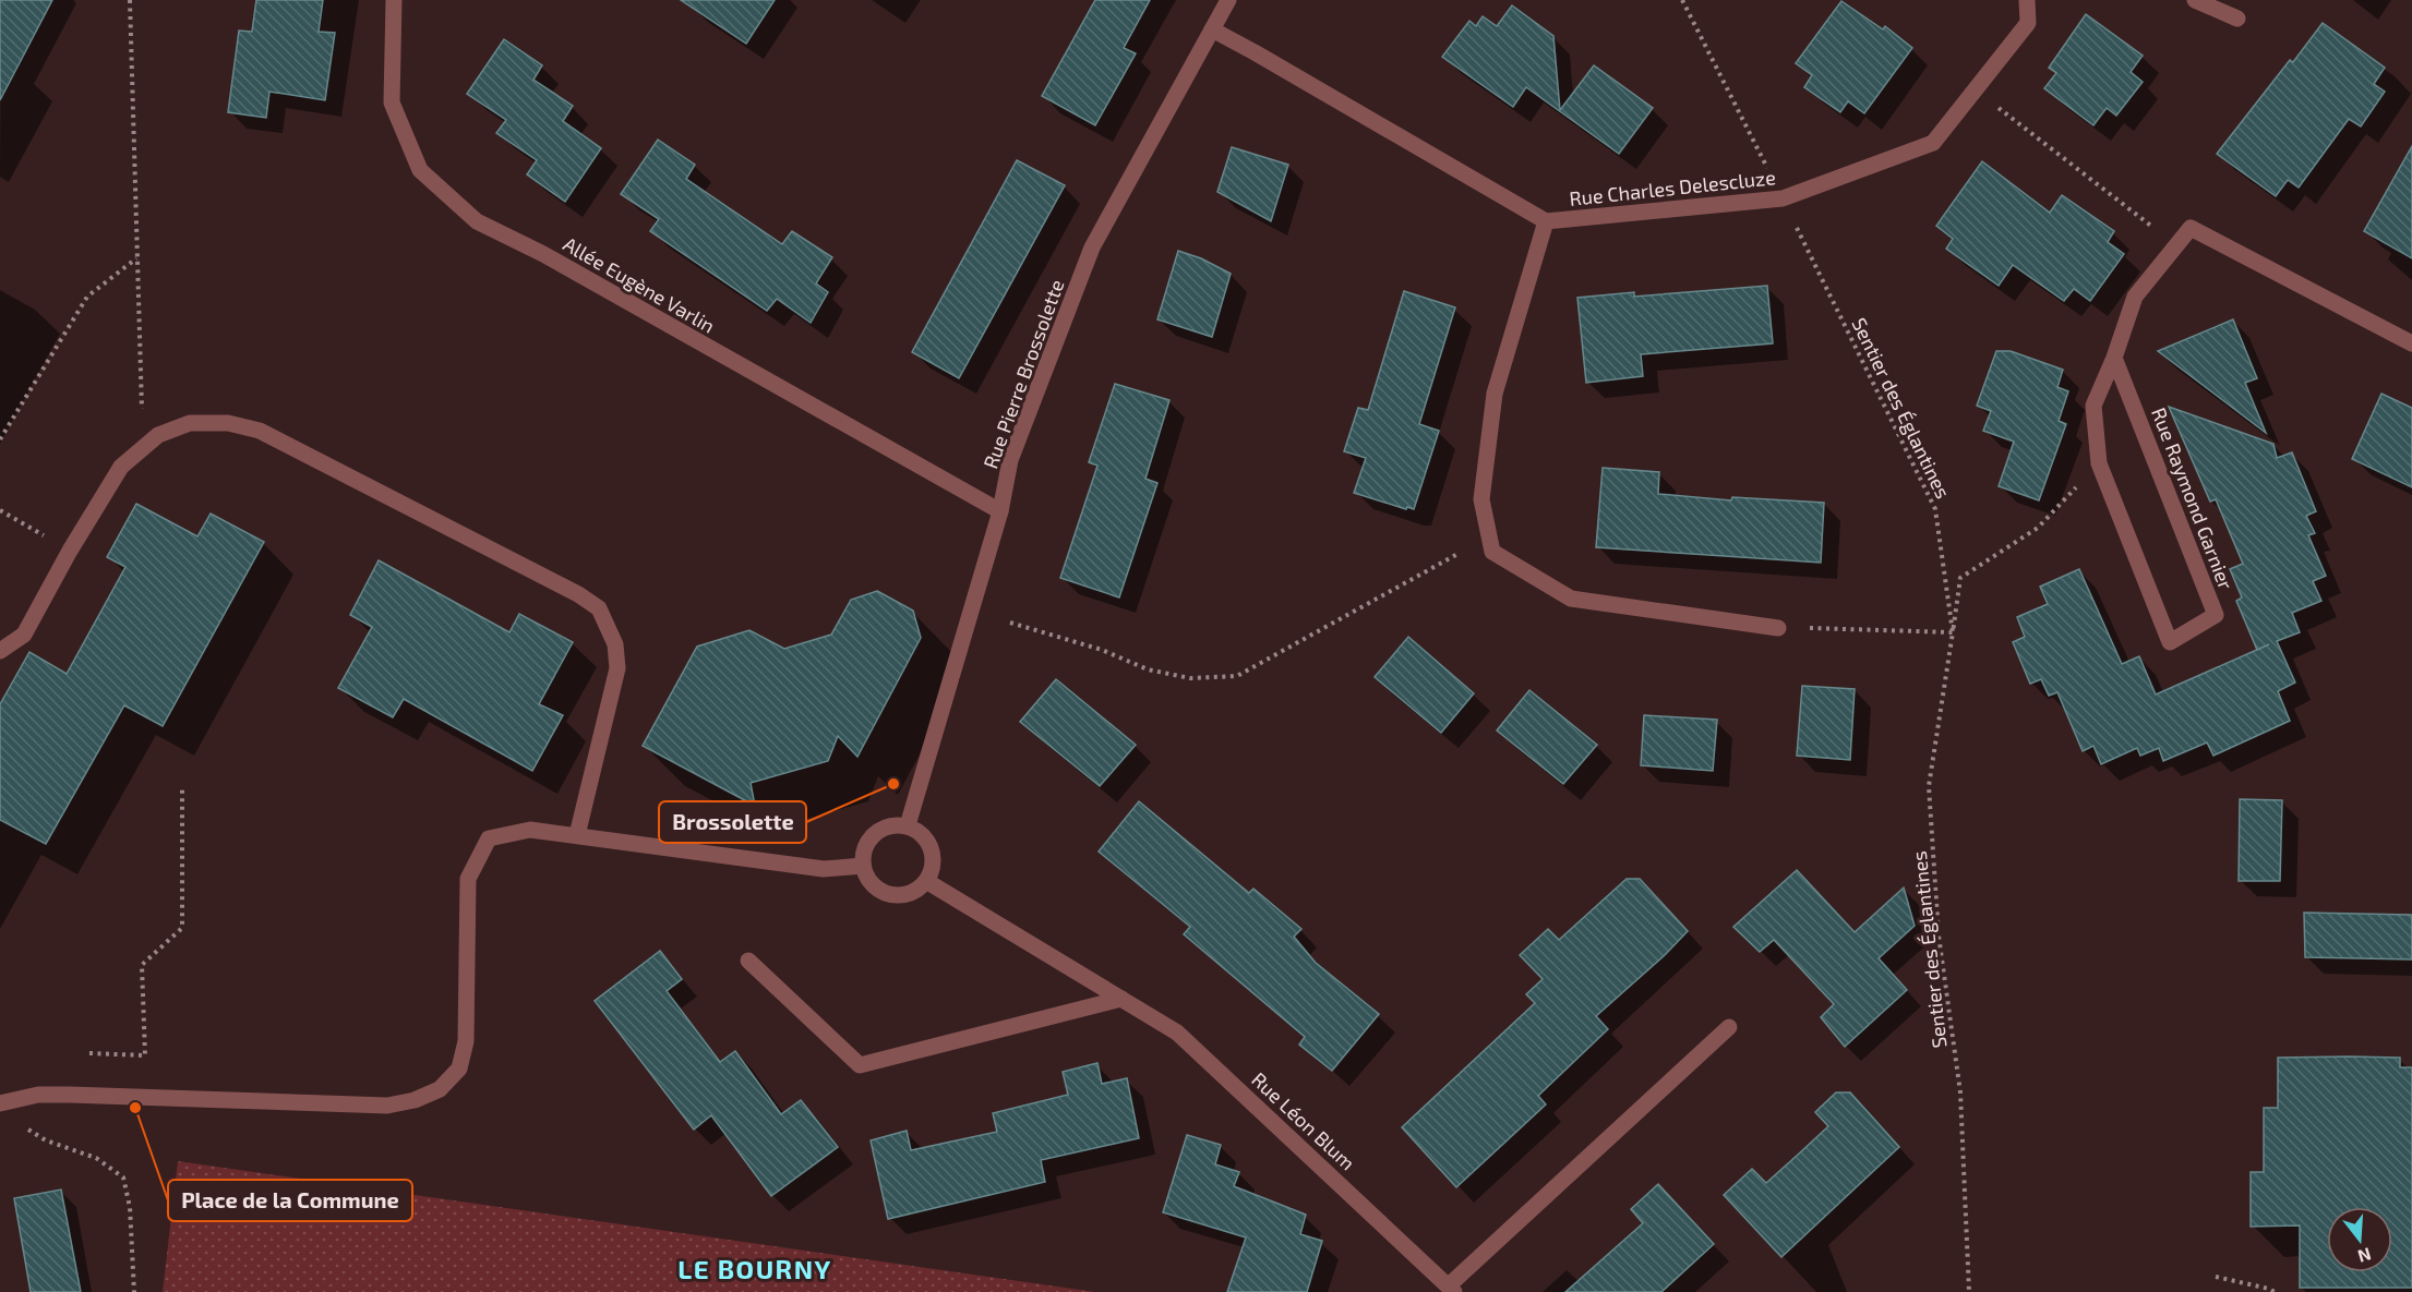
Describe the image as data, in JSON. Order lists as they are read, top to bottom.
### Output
{
  "streets": {
    "street": [
      "Rue Charles Delescluze",
      "Allée Eugène Varlin",
      "Rue Pierre Brossolette",
      "Rue Raymond Garnier",
      "Rue Léon Blum"
    ],
    "path": ["Sentier des Églantines"]
  },
  "crossings": [
    ["Rue Charles Delescluze", "Rue Pierre Brossolette"],
    ["Rue Charles Delescluze", "Sentier des Églantines"],
    ["Allée Eugène Varlin", "Rue Pierre Brossolette"],
    ["Rue Pierre Brossolette", "Rue Léon Blum"]
  ],
  "districts": ["LE BOURNY"],
  "places": ["Brossolette", "Place de la Commune"],
  "north": "bottom"
}
